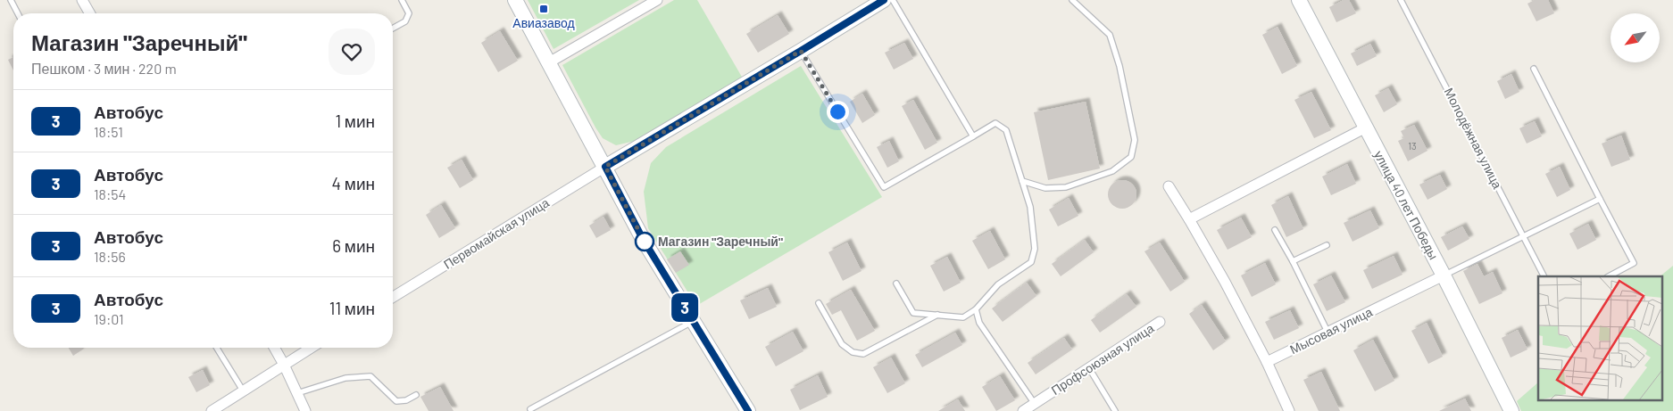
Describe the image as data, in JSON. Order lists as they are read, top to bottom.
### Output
{
  "streets": {
    "street": [
      "улица 40 лет Победы",
      "Первомайская улица",
      "Мысовая улица",
      "Профсоюзная улица"
    ],
    "lane": ["Молодёжная улица"]
  },
  "crossings": [
    ["улица 40 лет Победы", "Мысовая улица"]
  ],
  "places": {
    "transit": ["Авиазавод"],
    "other": ["Магазин \"Заречный\""]
  },
  "lines": ["bus line 3"],
  "house_numbers": ["13"],
  "north": "bottom left",
  "page": {
    "on_map": "3",
    "heading": ["Магазин \"Заречный\"", "Пешком · 3 мин · 220 m"],
    "list": [
      {
        "mark": "3",
        "name": "Автобус",
        "note": "18:51",
        "value": "1 мин"
      },
      {
        "mark": "3",
        "name": "Автобус",
        "note": "18:54",
        "value": "4 мин"
      },
      {
        "mark": "3",
        "name": "Автобус",
        "note": "18:56",
        "value": "6 мин"
      },
      {
        "mark": "3",
        "name": "Автобус",
        "note": "19:01",
        "value": "11 мин"
      }
    ]
  }
}
